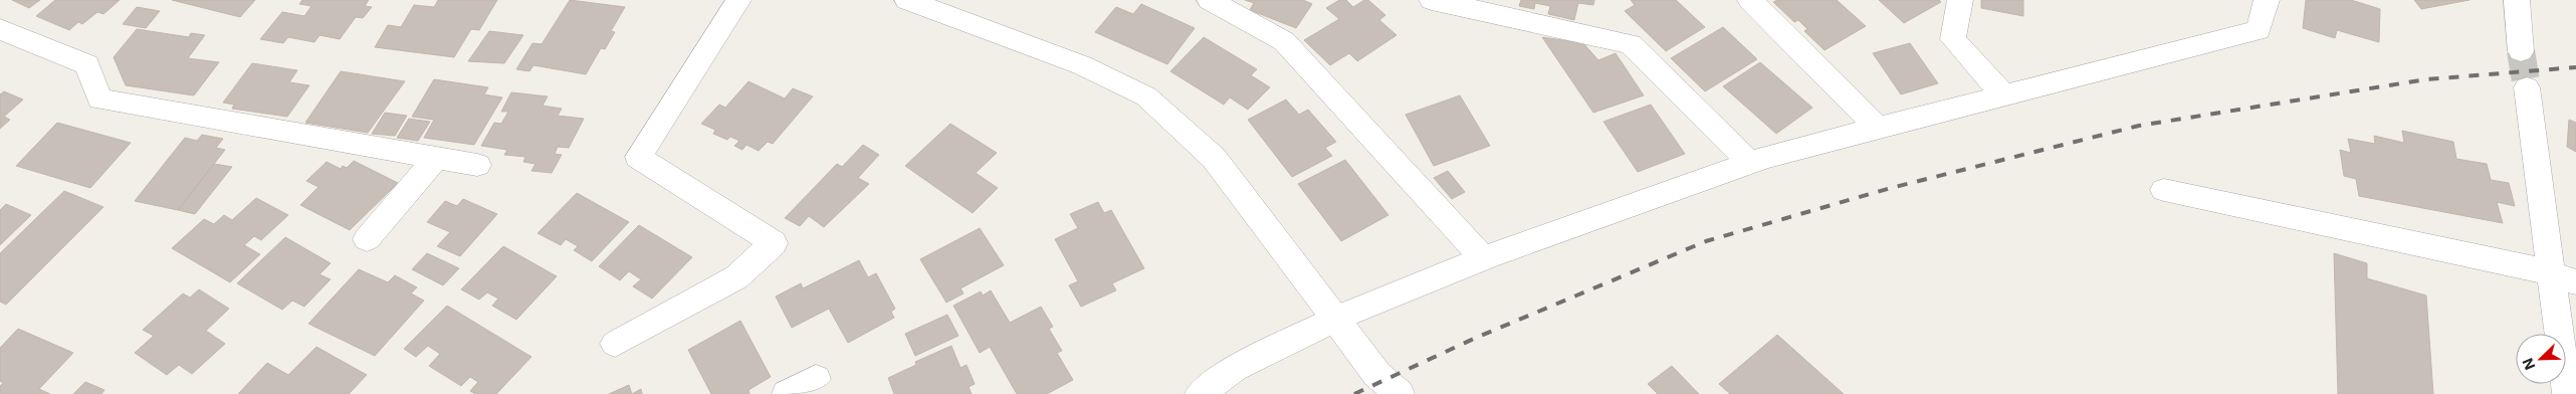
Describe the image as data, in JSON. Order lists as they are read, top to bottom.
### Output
{
  "north": "bottom left"
}
